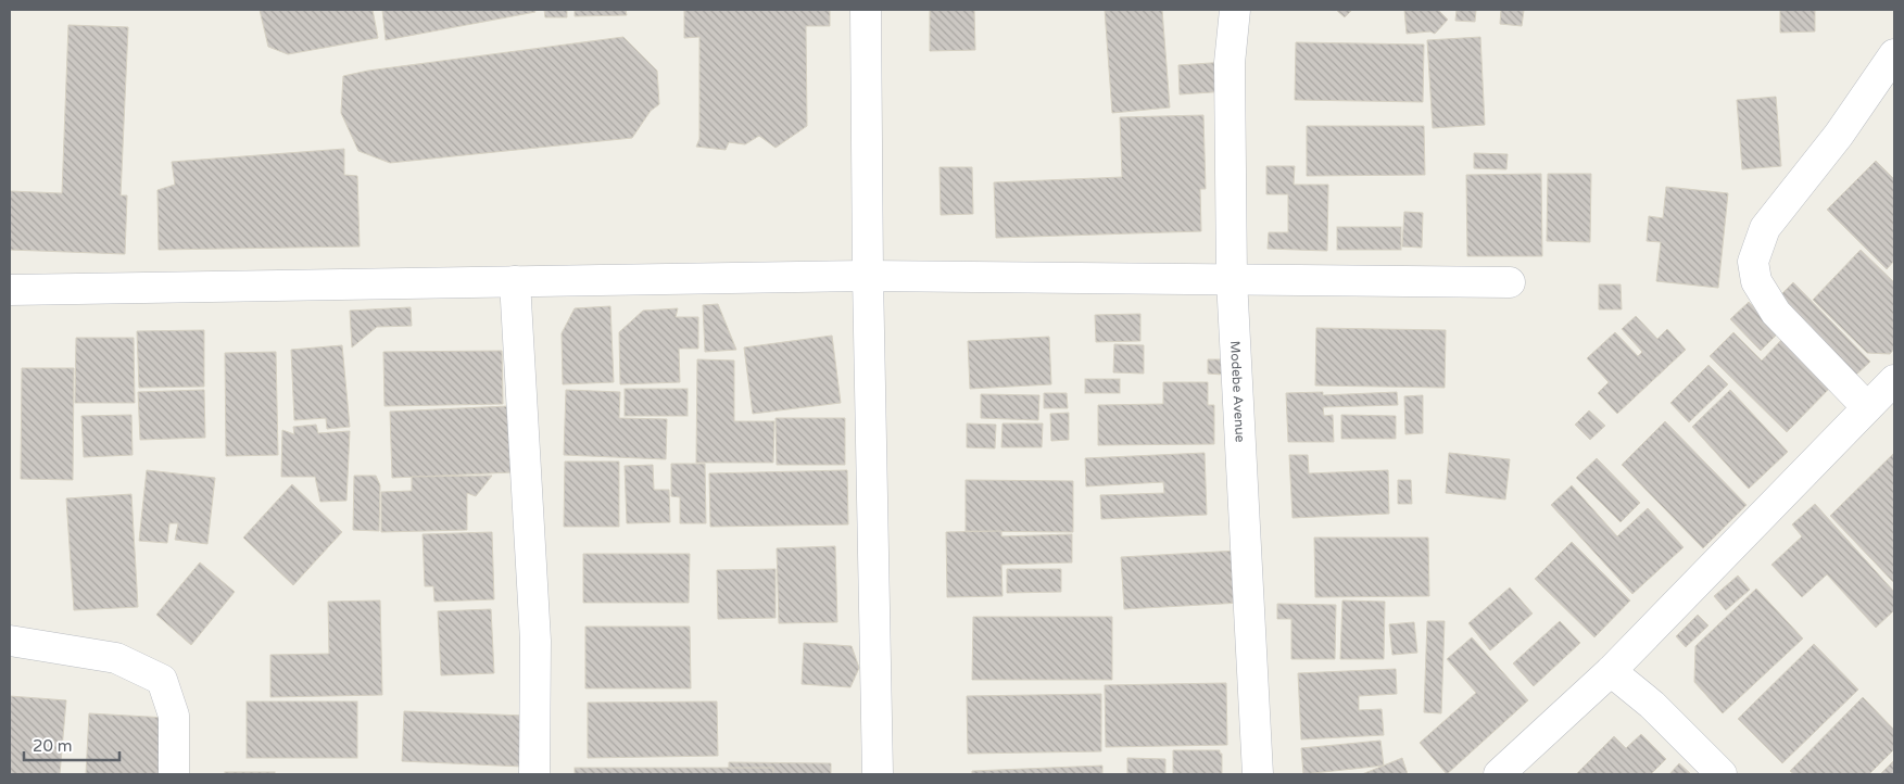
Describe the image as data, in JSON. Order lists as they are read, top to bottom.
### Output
{
  "streets": {
    "street": ["Modebe Avenue"]
  },
  "scale_bar": "20 m"
}
